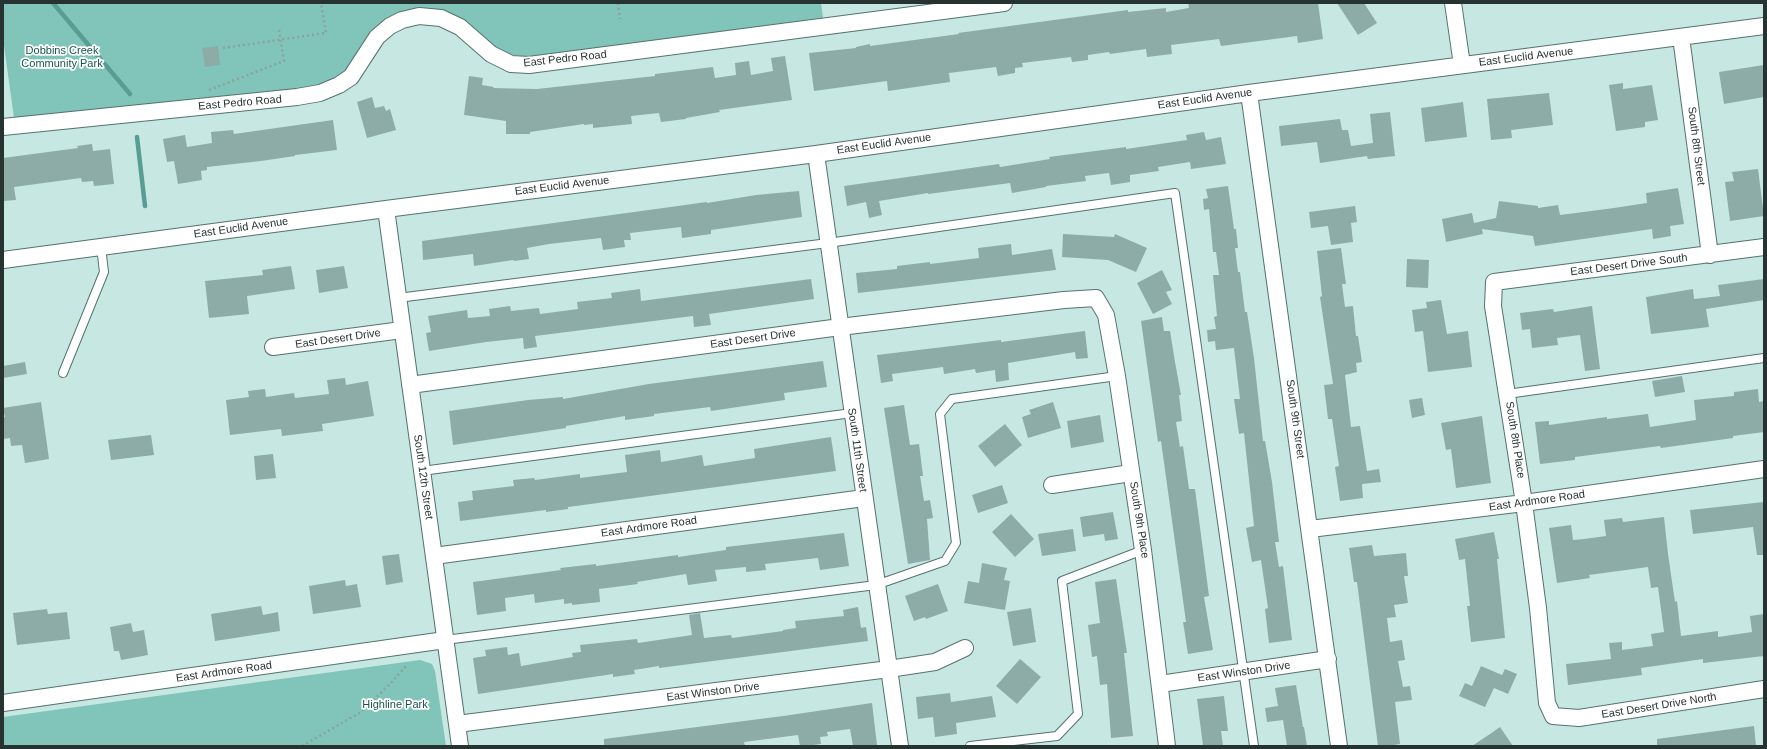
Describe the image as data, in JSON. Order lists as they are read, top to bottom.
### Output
{
  "streets": {
    "street": [
      "East Euclid Avenue",
      "East Pedro Road",
      "South 8th Street",
      "East Desert Drive South",
      "East Desert Drive",
      "South 9th Street",
      "South 8th Place",
      "South 11th Street",
      "South 12th Street",
      "East Ardmore Road",
      "South 9th Place",
      "East Winston Drive",
      "East Desert Drive North"
    ]
  },
  "crossings": [
    ["East Euclid Avenue", "South 8th Street"],
    ["East Euclid Avenue", "South 9th Street"],
    ["East Euclid Avenue", "South 11th Street"],
    ["East Euclid Avenue", "South 12th Street"],
    ["South 8th Street", "East Desert Drive South"],
    ["East Desert Drive South", "South 8th Place"],
    ["East Desert Drive", "South 11th Street"],
    ["East Desert Drive", "South 12th Street"],
    ["East Desert Drive", "South 9th Place"],
    ["South 9th Street", "East Ardmore Road"],
    ["South 9th Street", "East Winston Drive"],
    ["South 8th Place", "East Ardmore Road"],
    ["South 8th Place", "East Desert Drive North"],
    ["South 11th Street", "East Ardmore Road"],
    ["South 11th Street", "East Winston Drive"],
    ["South 12th Street", "East Ardmore Road"],
    ["South 12th Street", "East Winston Drive"],
    ["South 9th Place", "East Winston Drive"]
  ],
  "parks": ["Dobbins Creek Community Park", "Highline Park"]
}
